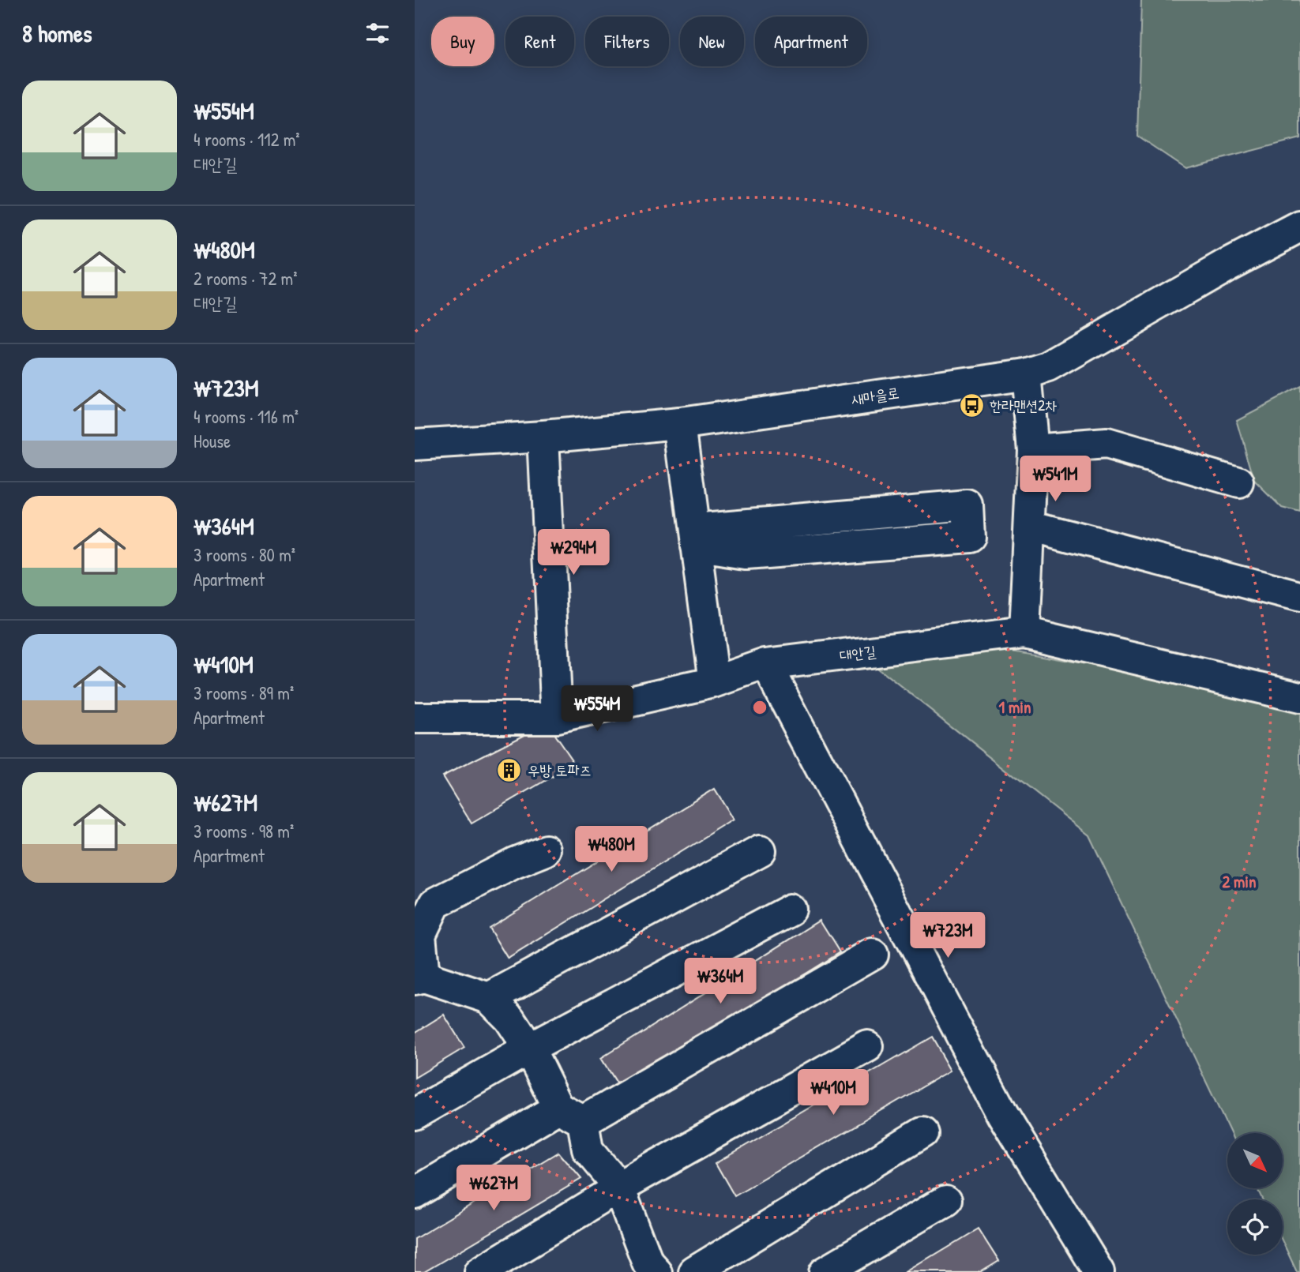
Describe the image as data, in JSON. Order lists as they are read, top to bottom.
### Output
{
  "streets": {
    "street": ["새마을로", "대안길"]
  },
  "places": {
    "bus stop": ["한라맨션2차"],
    "building": ["우방 토파즈"]
  },
  "north": "bottom right",
  "page": {
    "heading": "8 homes",
    "chip": [
      "Buy",
      "Rent",
      "Filters",
      "New",
      "Apartment"
    ],
    "list": [
      {
        "name": "₩554M",
        "note": "4 rooms · 112 m² · 대안길"
      },
      {
        "name": "₩480M",
        "note": "2 rooms · 72 m² · 대안길"
      },
      {
        "name": "₩723M",
        "note": "4 rooms · 116 m² · House"
      },
      {
        "name": "₩364M",
        "note": "3 rooms · 80 m² · Apartment"
      },
      {
        "name": "₩410M",
        "note": "3 rooms · 89 m² · Apartment"
      },
      {
        "name": "₩627M",
        "note": "3 rooms · 98 m² · Apartment"
      }
    ],
    "price": [
      "₩541M",
      "₩294M",
      "₩554M",
      "₩480M",
      "₩723M",
      "₩364M",
      "₩410M",
      "₩627M"
    ]
  },
  "rings": ["1 min", "2 min"]
}
